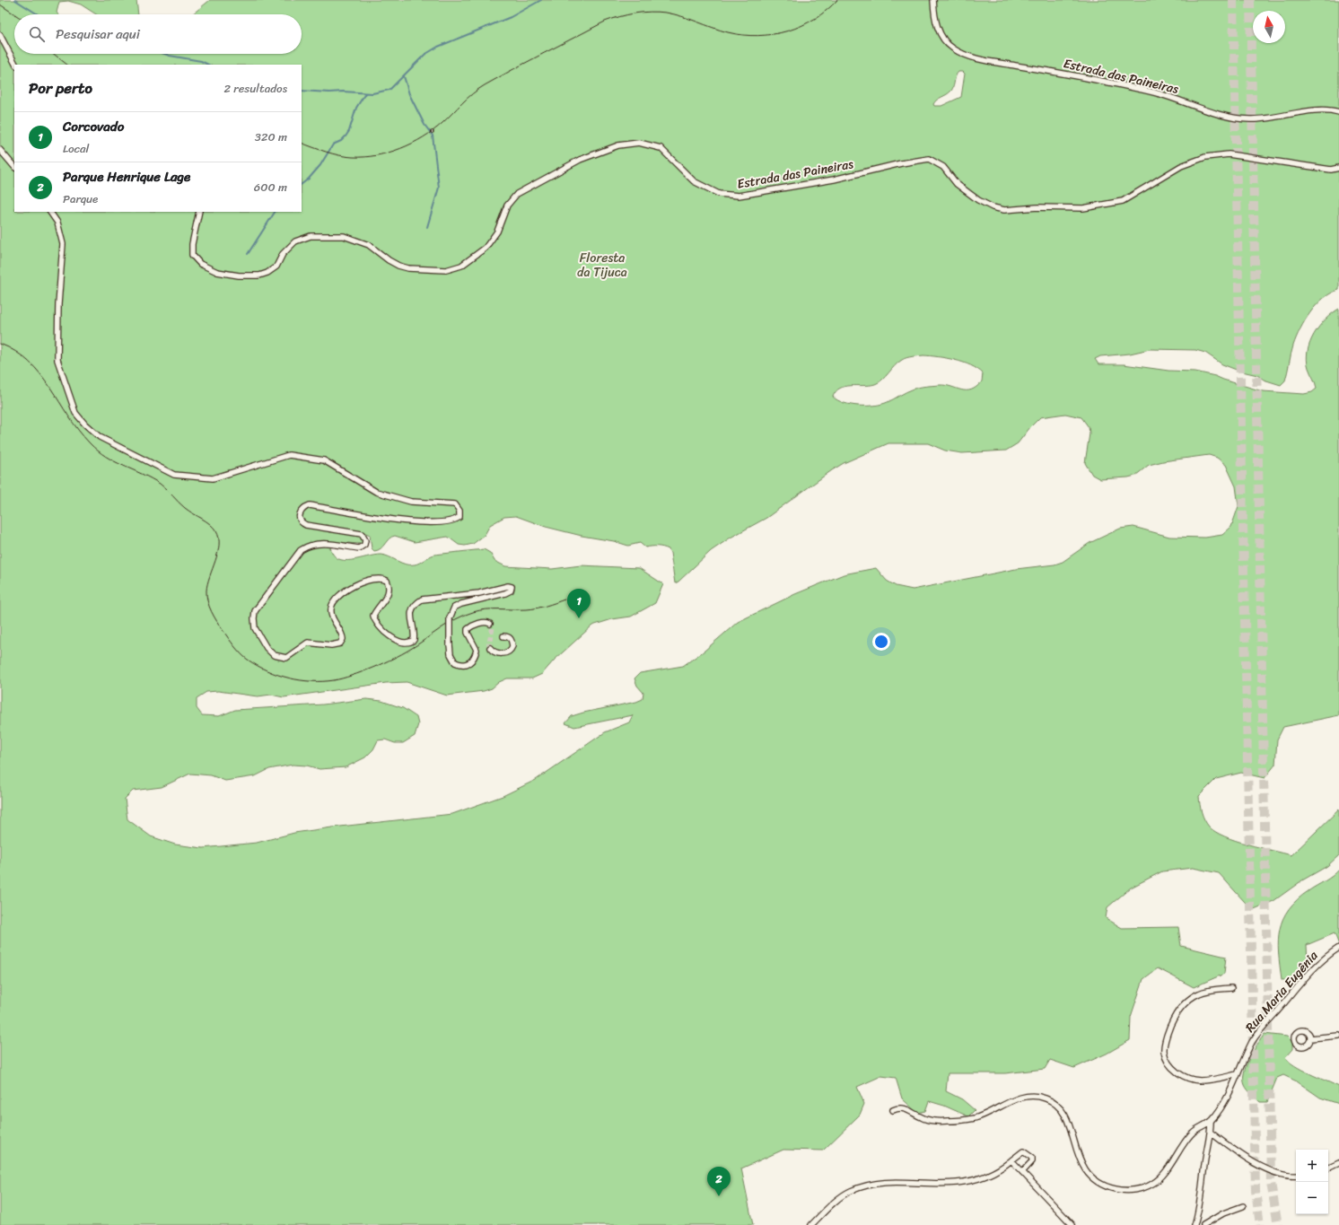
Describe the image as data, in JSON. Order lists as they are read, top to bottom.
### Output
{
  "streets": {
    "street": ["Estrada das Paineiras", "Rua Maria Eugênia"]
  },
  "parks": ["Floresta da Tijuca"],
  "north": "top",
  "page": {
    "search": "Pesquisar aqui",
    "heading": ["Por perto", "2 resultados"],
    "list": [
      {
        "mark": "1",
        "name": "Corcovado",
        "note": "Local",
        "value": "320 m"
      },
      {
        "mark": "2",
        "name": "Parque Henrique Lage",
        "note": "Parque",
        "value": "600 m"
      }
    ],
    "pins": ["1", "2"],
    "map_buttons": ["+", "−"]
  }
}
